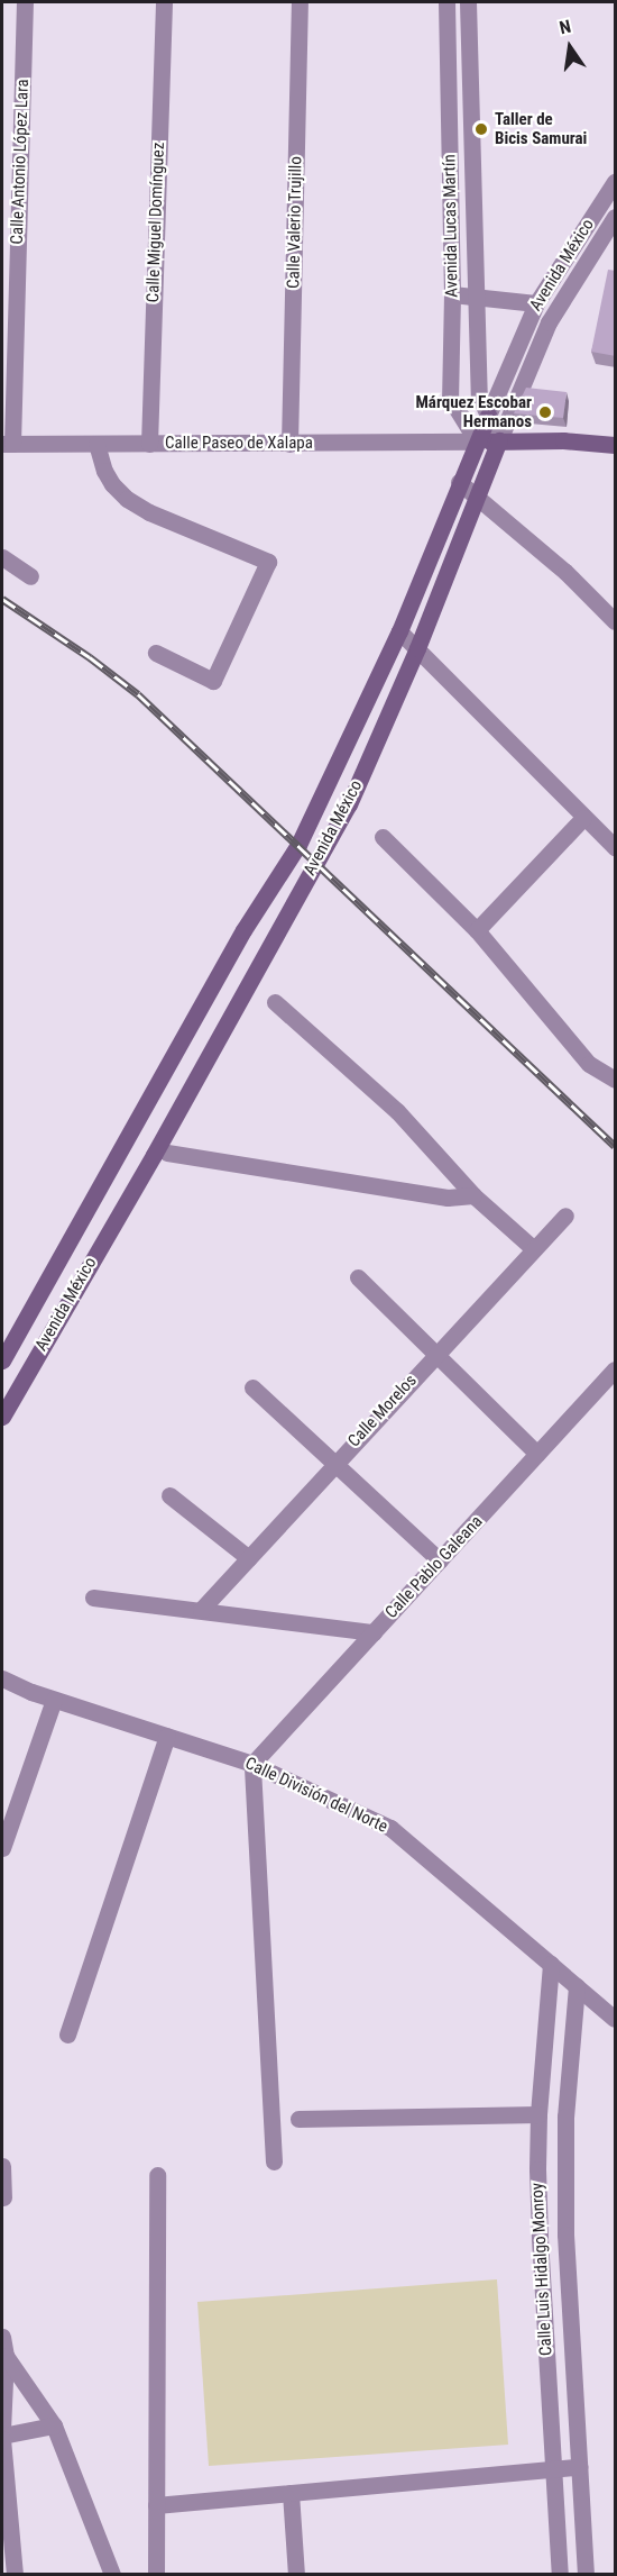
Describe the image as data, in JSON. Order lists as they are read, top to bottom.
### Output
{
  "streets": {
    "main road": ["Avenida México"],
    "street": [
      "Calle Antonio López Lara",
      "Calle Miguel Domínguez",
      "Calle Valerio Trujillo",
      "Avenida Lucas Martín",
      "Calle Paseo de Xalapa",
      "Calle Morelos",
      "Calle Pablo Galeana",
      "Calle División del Norte",
      "Calle Luis Hidalgo Monroy"
    ]
  },
  "crossings": [
    ["Calle Antonio López Lara", "Calle Paseo de Xalapa"],
    ["Calle Miguel Domínguez", "Calle Paseo de Xalapa"],
    ["Calle Valerio Trujillo", "Calle Paseo de Xalapa"],
    ["Avenida Lucas Martín", "Avenida México"],
    ["Avenida Lucas Martín", "Calle Paseo de Xalapa"],
    ["Avenida México", "Calle Paseo de Xalapa"],
    ["Calle Pablo Galeana", "Calle División del Norte"],
    ["Calle División del Norte", "Calle Luis Hidalgo Monroy"]
  ],
  "places": ["Taller de Bicis Samurai", "Márquez Escobar Hermanos"],
  "north": "top"
}
